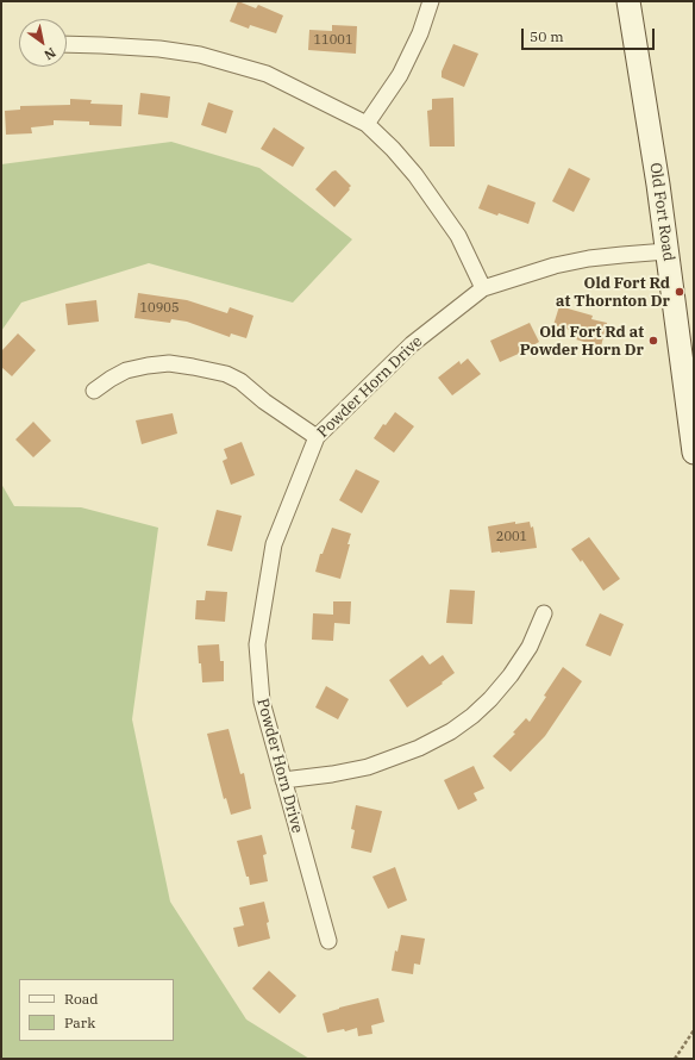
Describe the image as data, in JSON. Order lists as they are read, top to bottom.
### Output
{
  "streets": {
    "main road": ["Old Fort Road"],
    "street": ["Powder Horn Drive"]
  },
  "crossings": [
    ["Old Fort Road", "Powder Horn Drive"]
  ],
  "places": ["Old Fort Rd at Thornton Dr", "Old Fort Rd at Powder Horn Dr"],
  "house_numbers": ["11001", "10905", "2001"],
  "legend": ["Road", "Park"],
  "scale_bar": "50 m",
  "north": "bottom right"
}
